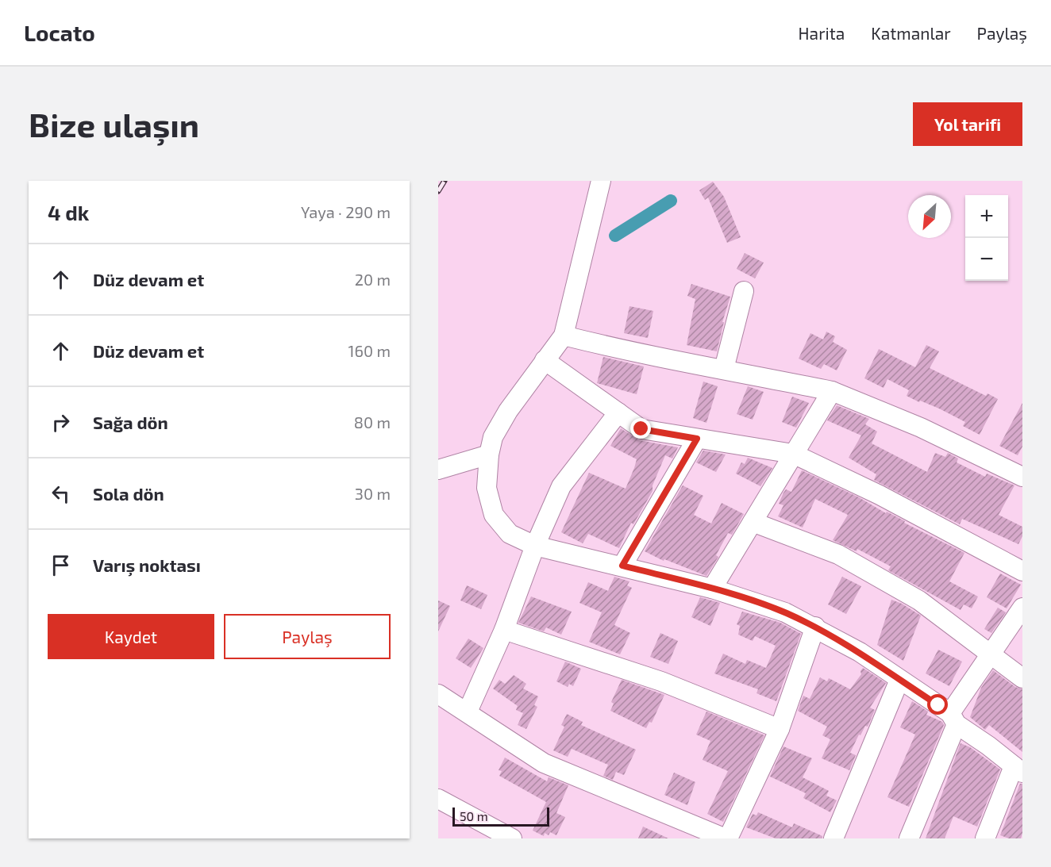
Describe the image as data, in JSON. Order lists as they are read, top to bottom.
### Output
{
  "scale_bar": "50 m",
  "north": "bottom left",
  "page": {
    "header": "Locato",
    "nav": ["Harita", "Katmanlar", "Paylaş"],
    "buttons": [
      "Yol tarifi",
      ["Kaydet", "Paylaş"]
    ],
    "title": "Bize ulaşın",
    "heading": ["4 dk", "Yaya · 290 m"],
    "map_buttons": ["+", "−"],
    "list": [
      ["Düz devam et", "20 m"],
      ["Düz devam et", "160 m"],
      ["Sağa dön", "80 m"],
      ["Sola dön", "30 m"],
      "Varış noktası"
    ],
    "scale": "50 m"
  }
}
